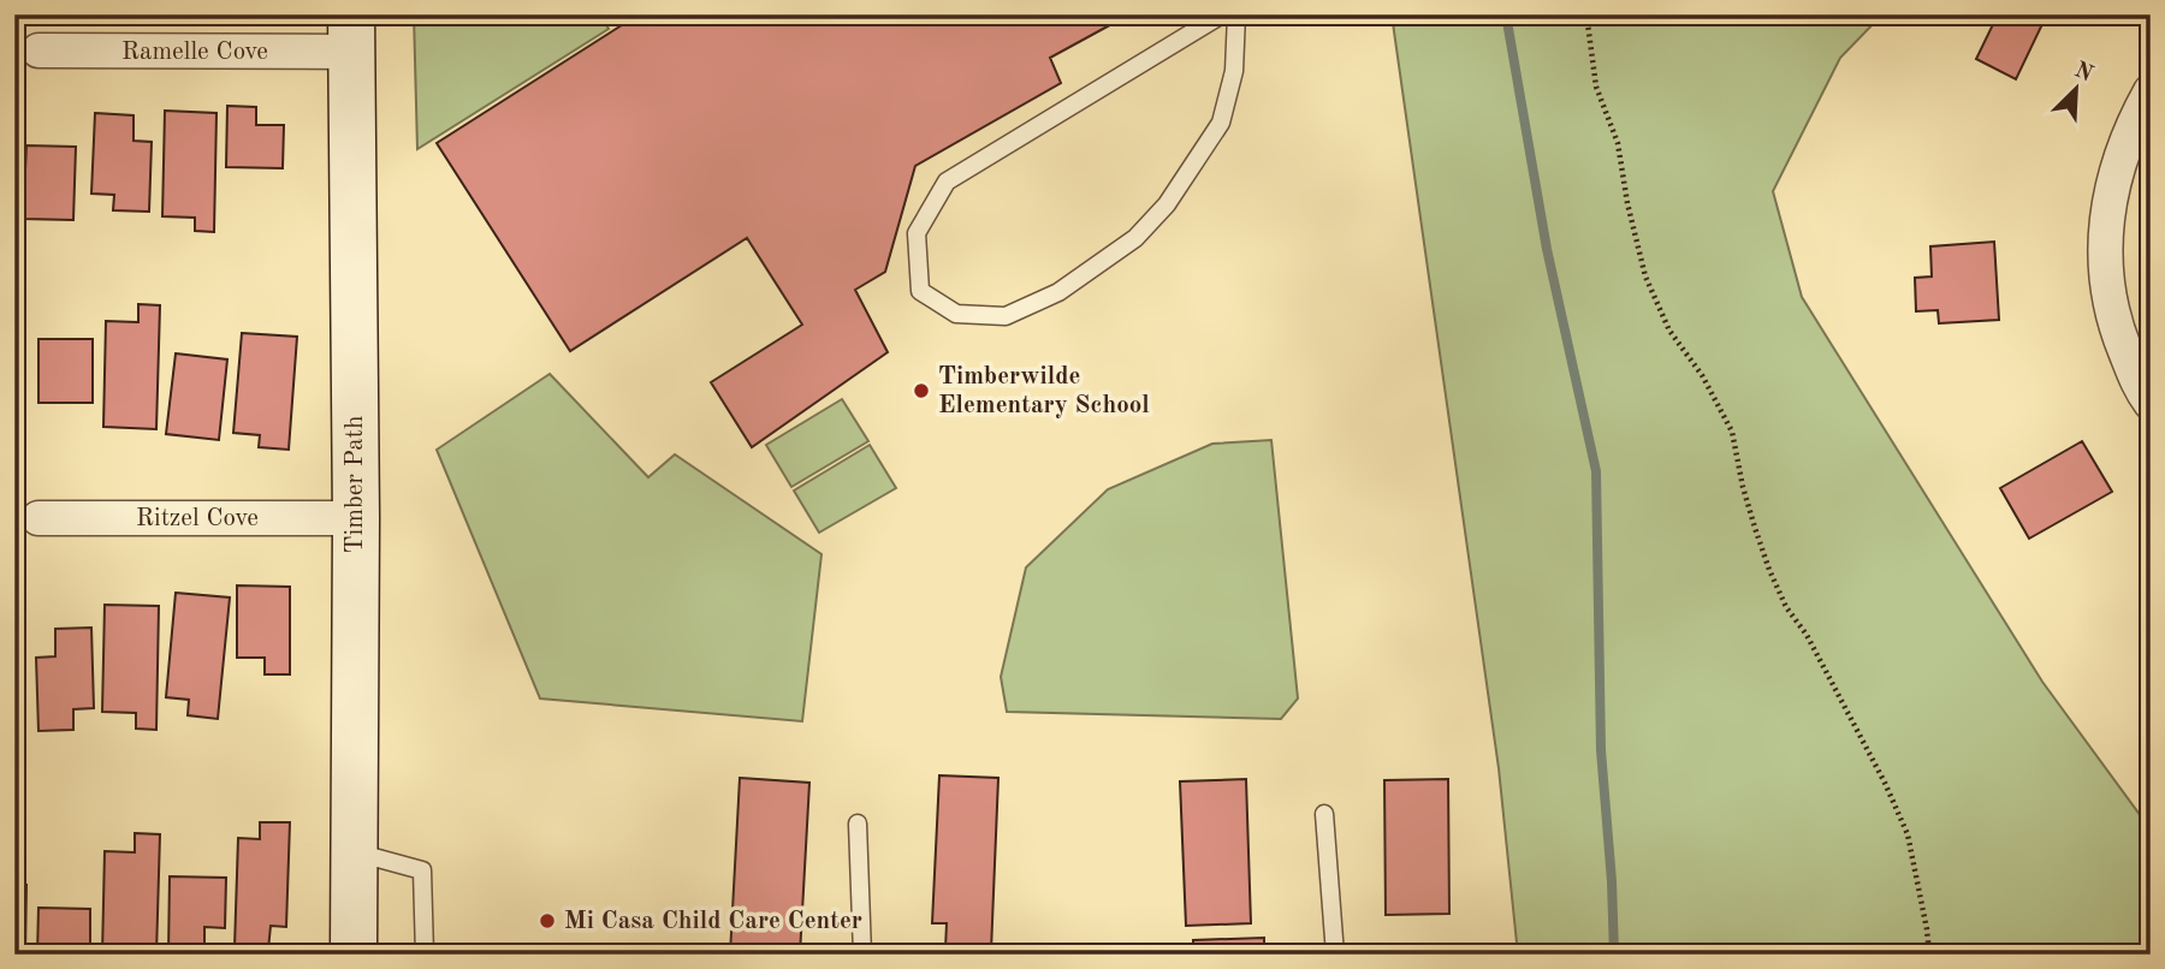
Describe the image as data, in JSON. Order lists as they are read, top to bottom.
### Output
{
  "streets": {
    "street": ["Ramelle Cove", "Timber Path", "Ritzel Cove"]
  },
  "crossings": [
    ["Ramelle Cove", "Timber Path"],
    ["Timber Path", "Ritzel Cove"]
  ],
  "places": ["Timberwilde Elementary School", "Mi Casa Child Care Center"],
  "north": "top right"
}
